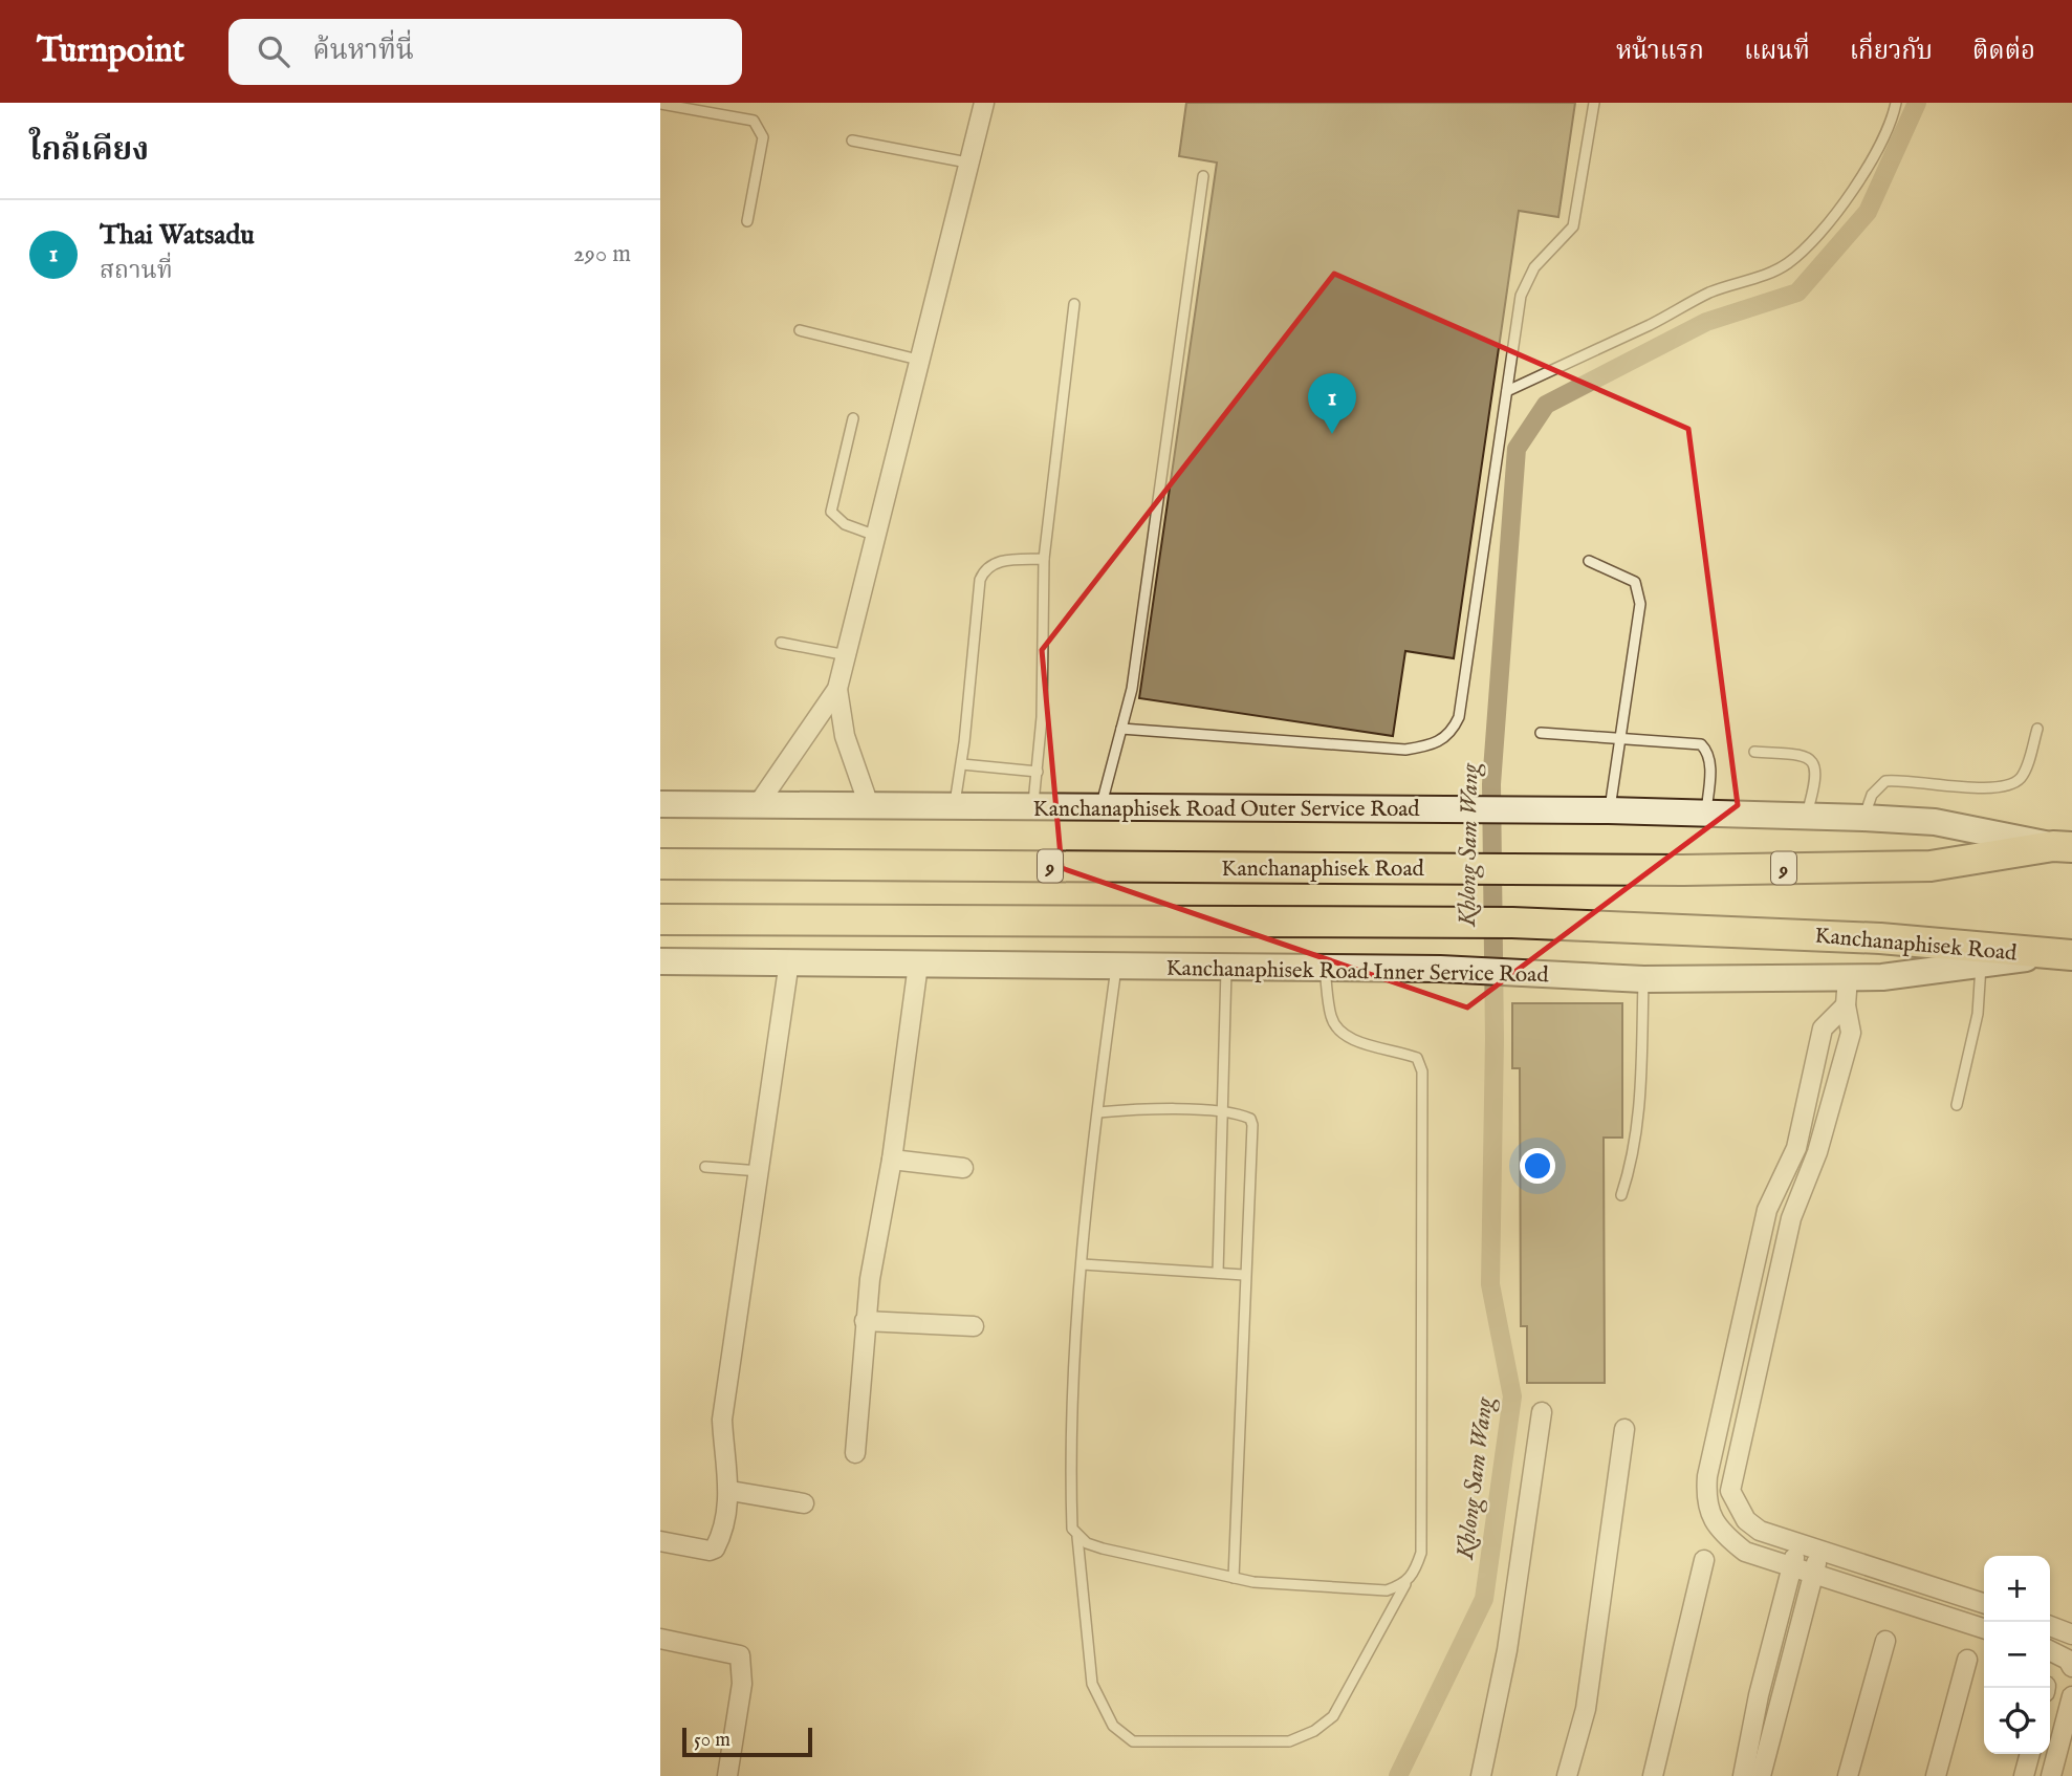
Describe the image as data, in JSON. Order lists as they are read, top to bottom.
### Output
{
  "streets": {
    "highway": ["9", "Kanchanaphisek Road"],
    "main road": ["Kanchanaphisek Road Outer Service Road", "Kanchanaphisek Road Inner Service Road"]
  },
  "crossings": [
    ["Kanchanaphisek Road Outer Service Road", "Kanchanaphisek Road"],
    ["Kanchanaphisek Road", "Kanchanaphisek Road Inner Service Road"]
  ],
  "water": ["Khlong Sam Wang"],
  "scale_bar": "50 m",
  "page": {
    "header": "Turnpoint",
    "search": "ค้นหาที่นี่",
    "nav": [
      "หน้าแรก",
      "แผนที่",
      "เกี่ยวกับ",
      "ติดต่อ"
    ],
    "heading": "ใกล้เคียง",
    "list": [
      {
        "mark": "1",
        "name": "Thai Watsadu",
        "note": "สถานที่",
        "value": "290 m"
      }
    ],
    "pins": "1",
    "map_buttons": ["+", "−"],
    "scale": "50 m"
  }
}
